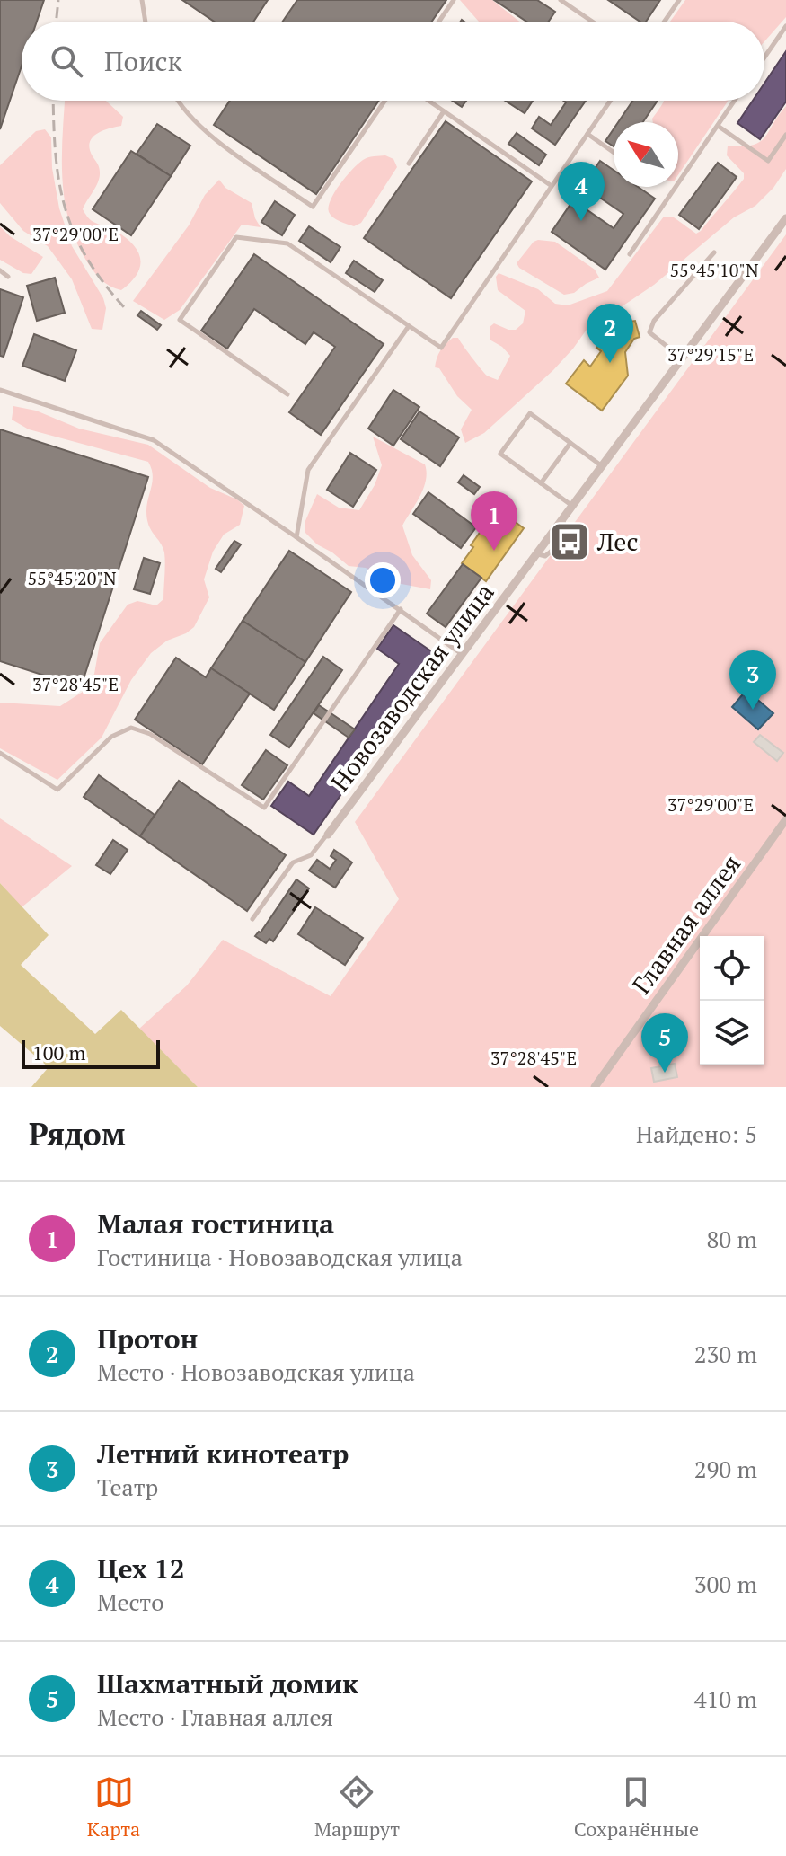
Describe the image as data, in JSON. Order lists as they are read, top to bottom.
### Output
{
  "streets": {
    "street": ["Новозаводская улица", "Главная аллея"]
  },
  "places": {
    "bus stop": ["Лес"]
  },
  "scale_bar": "100 m",
  "north": "top left",
  "page": {
    "search": "Поиск",
    "pins": [
      "4",
      "2",
      "1",
      "3",
      "5"
    ],
    "scale": "100 m",
    "heading": ["Рядом", "Найдено: 5"],
    "list": [
      {
        "mark": "1",
        "name": "Малая гостиница",
        "note": "Гостиница · Новозаводская улица",
        "value": "80 m"
      },
      {
        "mark": "2",
        "name": "Протон",
        "note": "Место · Новозаводская улица",
        "value": "230 m"
      },
      {
        "mark": "3",
        "name": "Летний кинотеатр",
        "note": "Театр",
        "value": "290 m"
      },
      {
        "mark": "4",
        "name": "Цех 12",
        "note": "Место",
        "value": "300 m"
      },
      {
        "mark": "5",
        "name": "Шахматный домик",
        "note": "Место · Главная аллея",
        "value": "410 m"
      }
    ],
    "nav": ["Карта", "Маршрут", "Сохранённые"]
  },
  "coordinates": [
    "37°29'00\"E",
    "55°45'10\"N",
    "37°29'15\"E",
    "55°45'20\"N",
    "37°28'45\"E"
  ]
}
